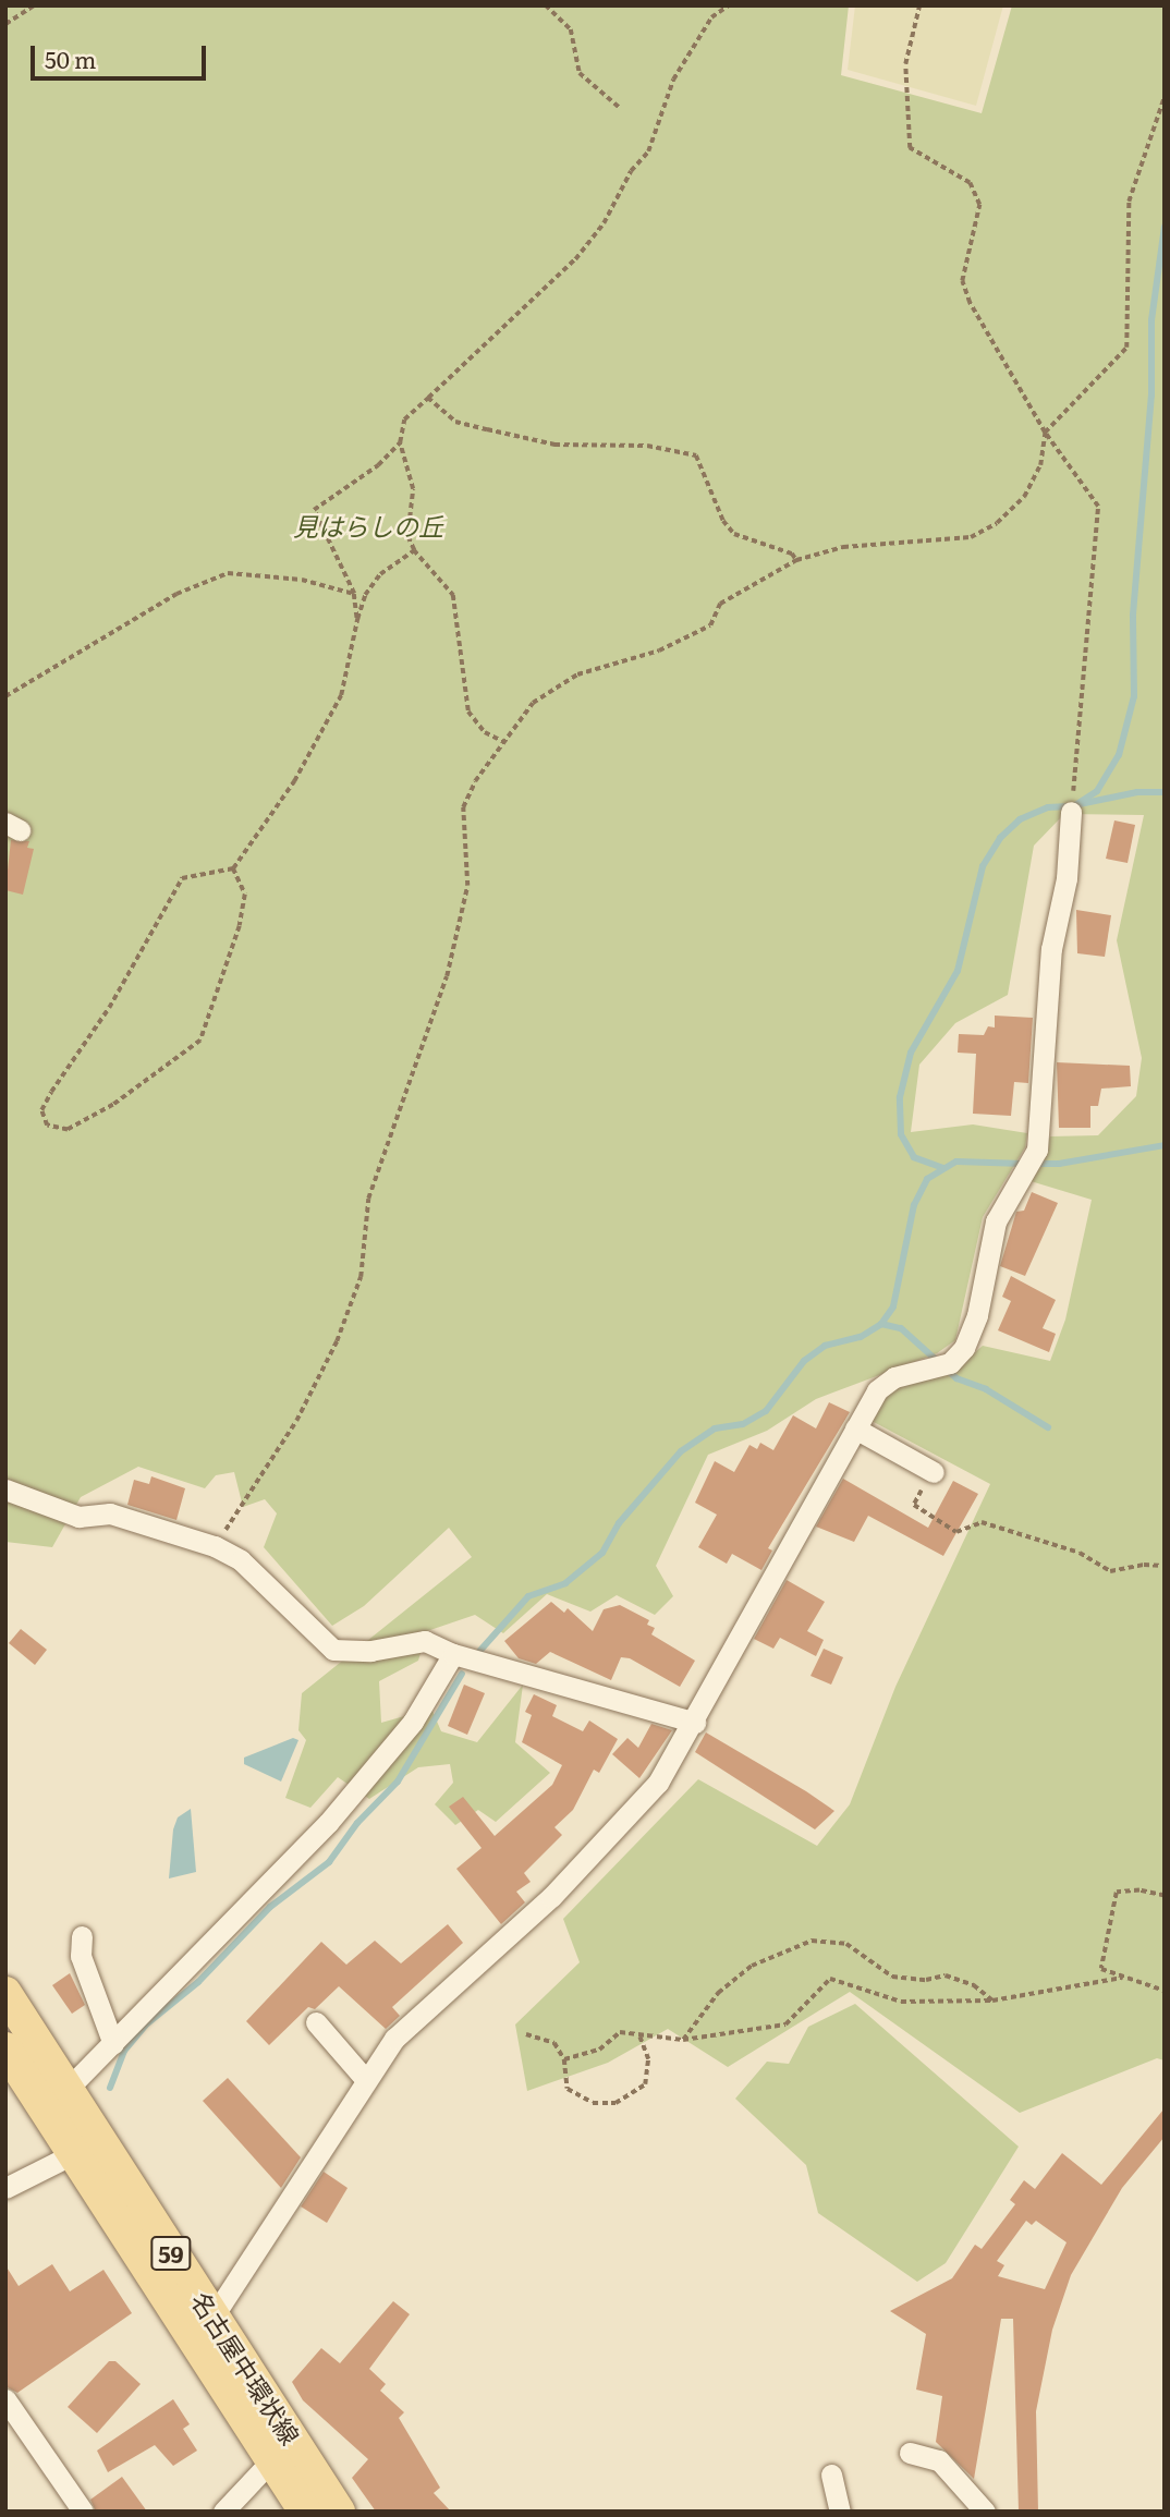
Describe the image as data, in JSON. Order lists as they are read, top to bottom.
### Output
{
  "streets": {
    "main road": ["59", "名古屋中環状線"]
  },
  "parks": ["見はらしの丘"],
  "scale_bar": "50 m"
}
